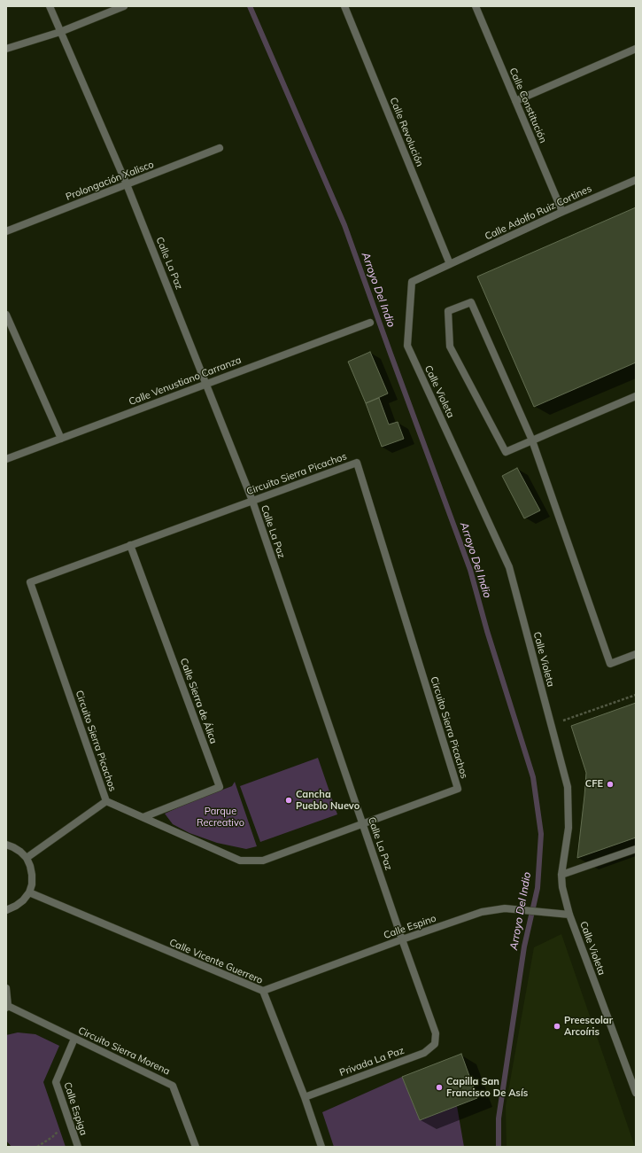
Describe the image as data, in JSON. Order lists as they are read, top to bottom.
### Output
{
  "streets": {
    "street": [
      "Calle Constitución",
      "Calle Revolución",
      "Prolongación Xalisco",
      "Calle Adolfo Ruiz Cortines",
      "Calle La Paz",
      "Calle Venustiano Carranza",
      "Calle Violeta",
      "Circuito Sierra Picachos",
      "Calle Sierra de Álica",
      "Calle Espino",
      "Calle Vicente Guerrero",
      "Circuito Sierra Morena",
      "Privada La Paz",
      "Calle Espiga"
    ]
  },
  "crossings": [
    ["Calle Constitución", "Calle Adolfo Ruiz Cortines"],
    ["Calle Revolución", "Calle Adolfo Ruiz Cortines"],
    ["Calle Revolución", "Calle Violeta"],
    ["Prolongación Xalisco", "Calle La Paz"],
    ["Calle Adolfo Ruiz Cortines", "Calle Violeta"],
    ["Calle La Paz", "Calle Venustiano Carranza"],
    ["Calle La Paz", "Circuito Sierra Picachos"],
    ["Calle La Paz", "Calle Espino"],
    ["Calle La Paz", "Privada La Paz"],
    ["Calle Violeta", "Calle Espino"],
    ["Circuito Sierra Picachos", "Calle Sierra de Álica"],
    ["Calle Espino", "Calle Vicente Guerrero"],
    ["Calle Vicente Guerrero", "Privada La Paz"],
    ["Circuito Sierra Morena", "Calle Espiga"]
  ],
  "water": ["Arroyo Del Indio"],
  "parks": ["Parque Recreativo"],
  "places": [
    "CFE",
    "Cancha Pueblo Nuevo",
    "Preescolar Arcoíris",
    "Capilla San Francisco De Asís"
  ]
}
